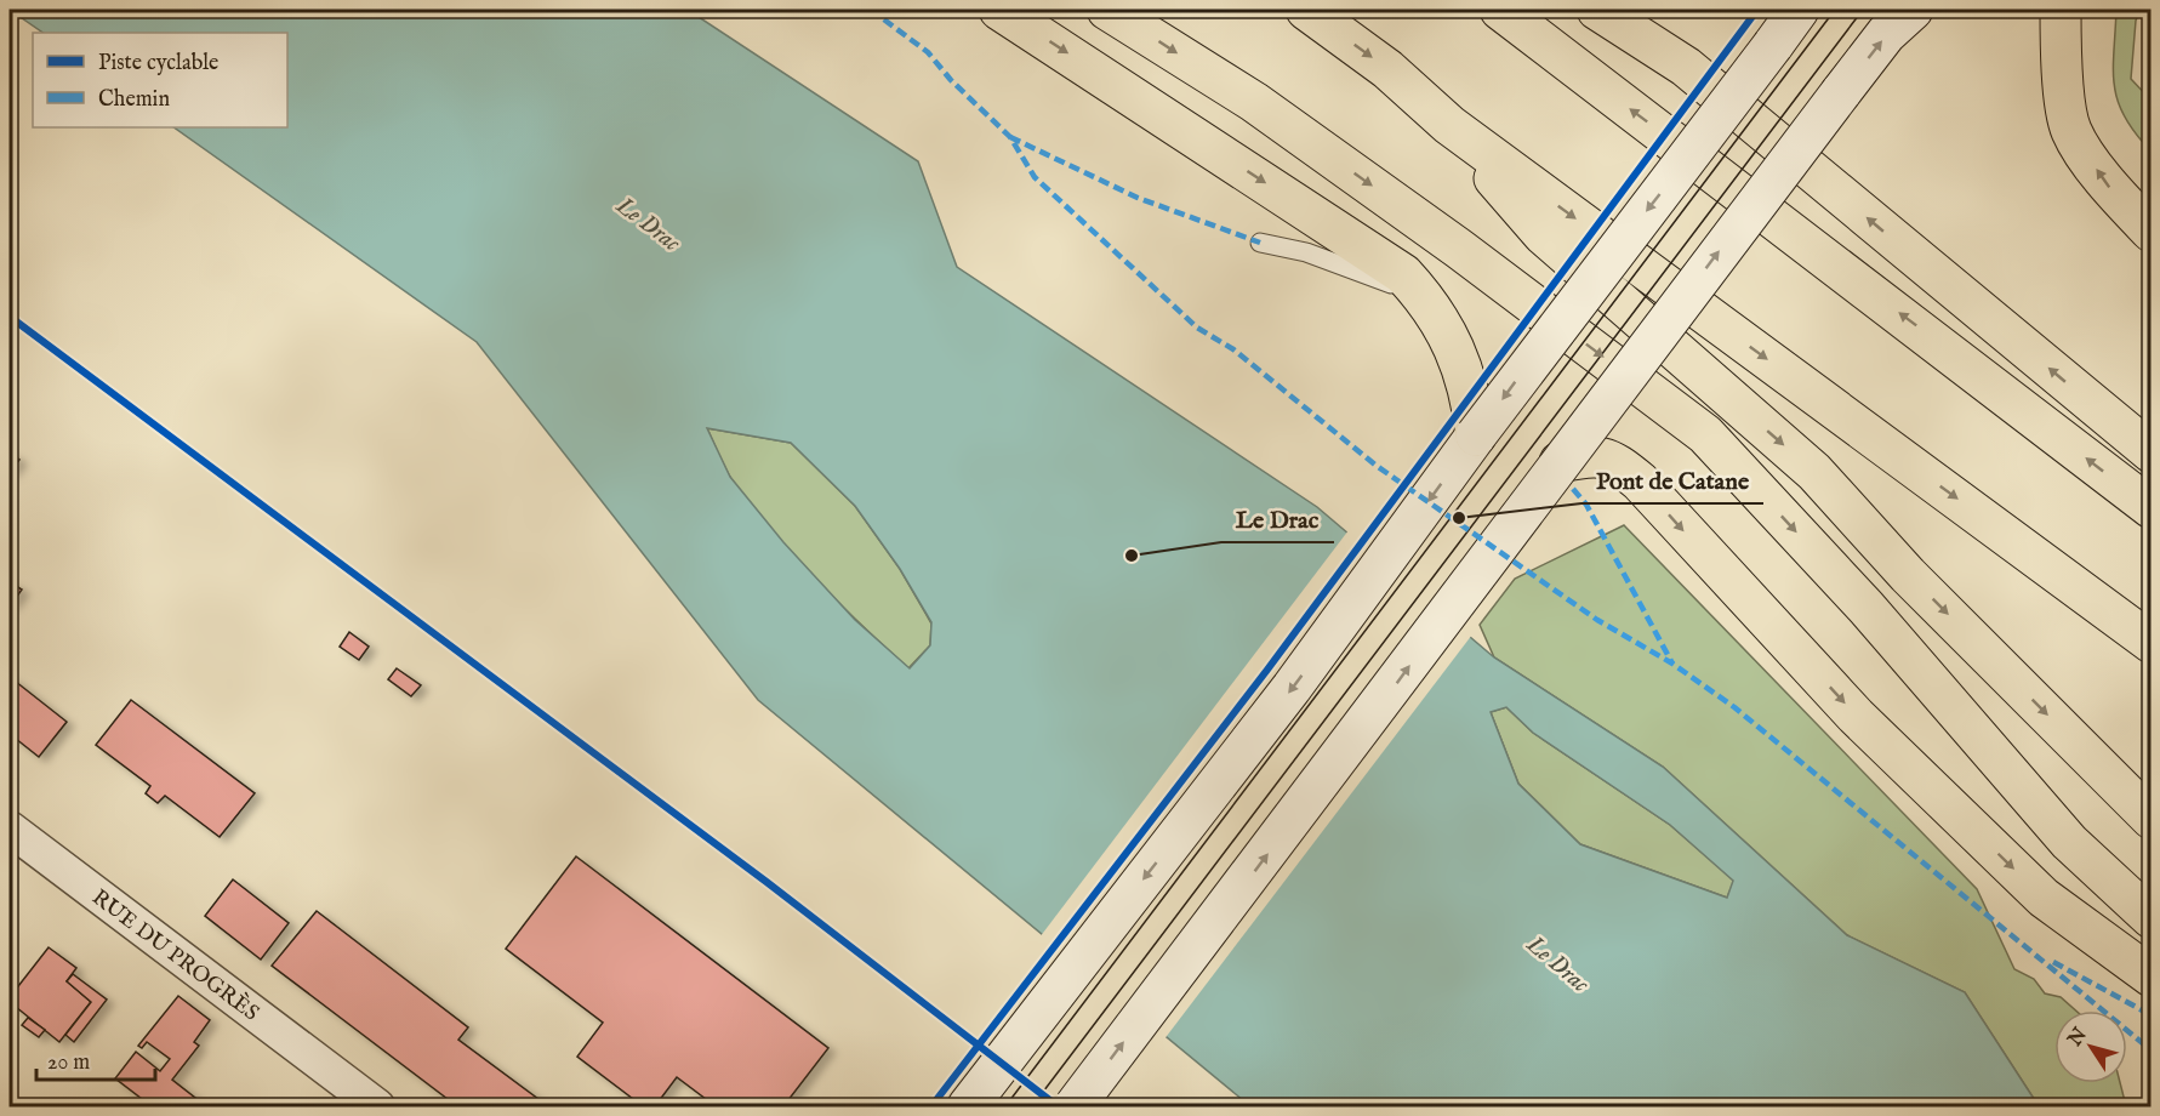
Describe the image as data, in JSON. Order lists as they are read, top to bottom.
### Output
{
  "streets": {
    "street": ["RUE DU PROGRÈS"]
  },
  "water": ["Le Drac"],
  "places": ["Pont de Catane", "Le Drac"],
  "legend": ["Piste cyclable", "Chemin"],
  "scale_bar": "20 m",
  "north": "top left"
}
